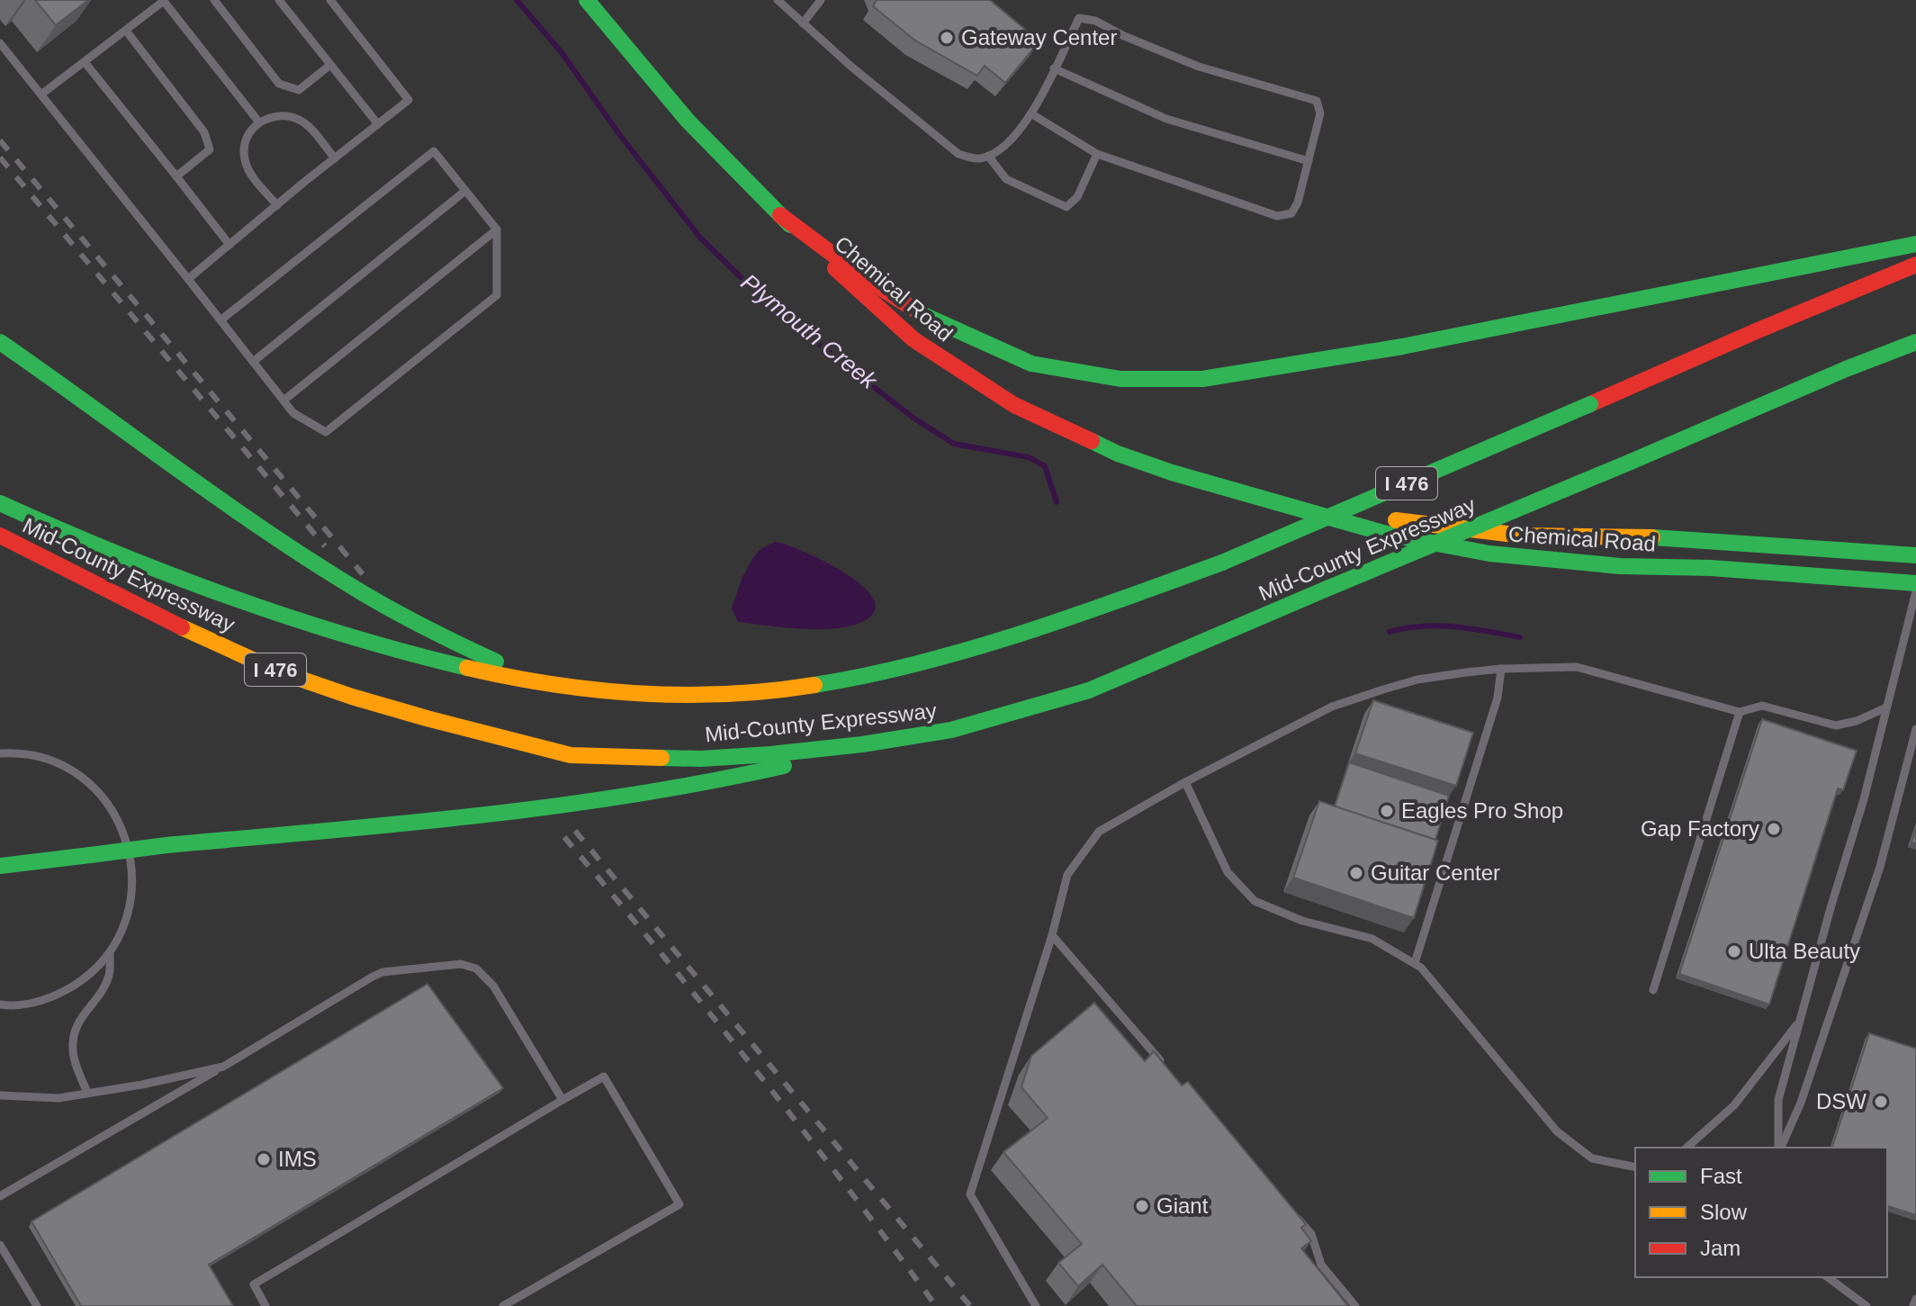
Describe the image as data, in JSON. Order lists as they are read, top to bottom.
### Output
{
  "streets": {
    "main road": ["Chemical Road", "I 476", "Mid-County Expressway"]
  },
  "water": ["Plymouth Creek"],
  "places": [
    "Gateway Center",
    "Eagles Pro Shop",
    "Gap Factory",
    "Guitar Center",
    "Ulta Beauty",
    "DSW",
    "IMS",
    "Giant"
  ],
  "legend": ["Fast", "Slow", "Jam"]
}
